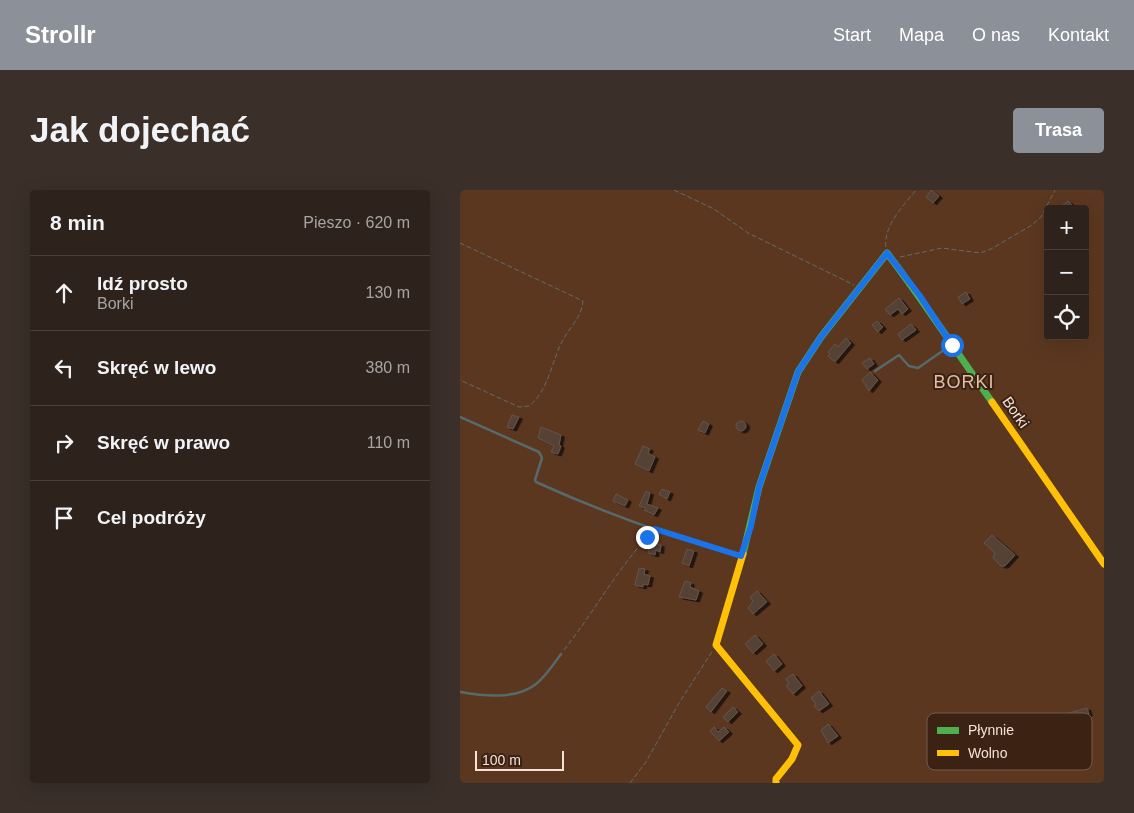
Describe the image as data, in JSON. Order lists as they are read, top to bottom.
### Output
{
  "streets": {
    "street": ["Borki"]
  },
  "districts": ["BORKI"],
  "legend": ["Płynnie", "Wolno"],
  "scale_bar": "100 m",
  "page": {
    "header": "Strollr",
    "nav": [
      "Start",
      "Mapa",
      "O nas",
      "Kontakt"
    ],
    "buttons": "Trasa",
    "title": "Jak dojechać",
    "heading": ["8 min", "Pieszo · 620 m"],
    "map_buttons": ["+", "−"],
    "list": [
      ["Idź prosto", "Borki", "130 m"],
      ["Skręć w lewo", "380 m"],
      ["Skręć w prawo", "110 m"],
      "Cel podróży"
    ],
    "scale": "100 m"
  }
}
